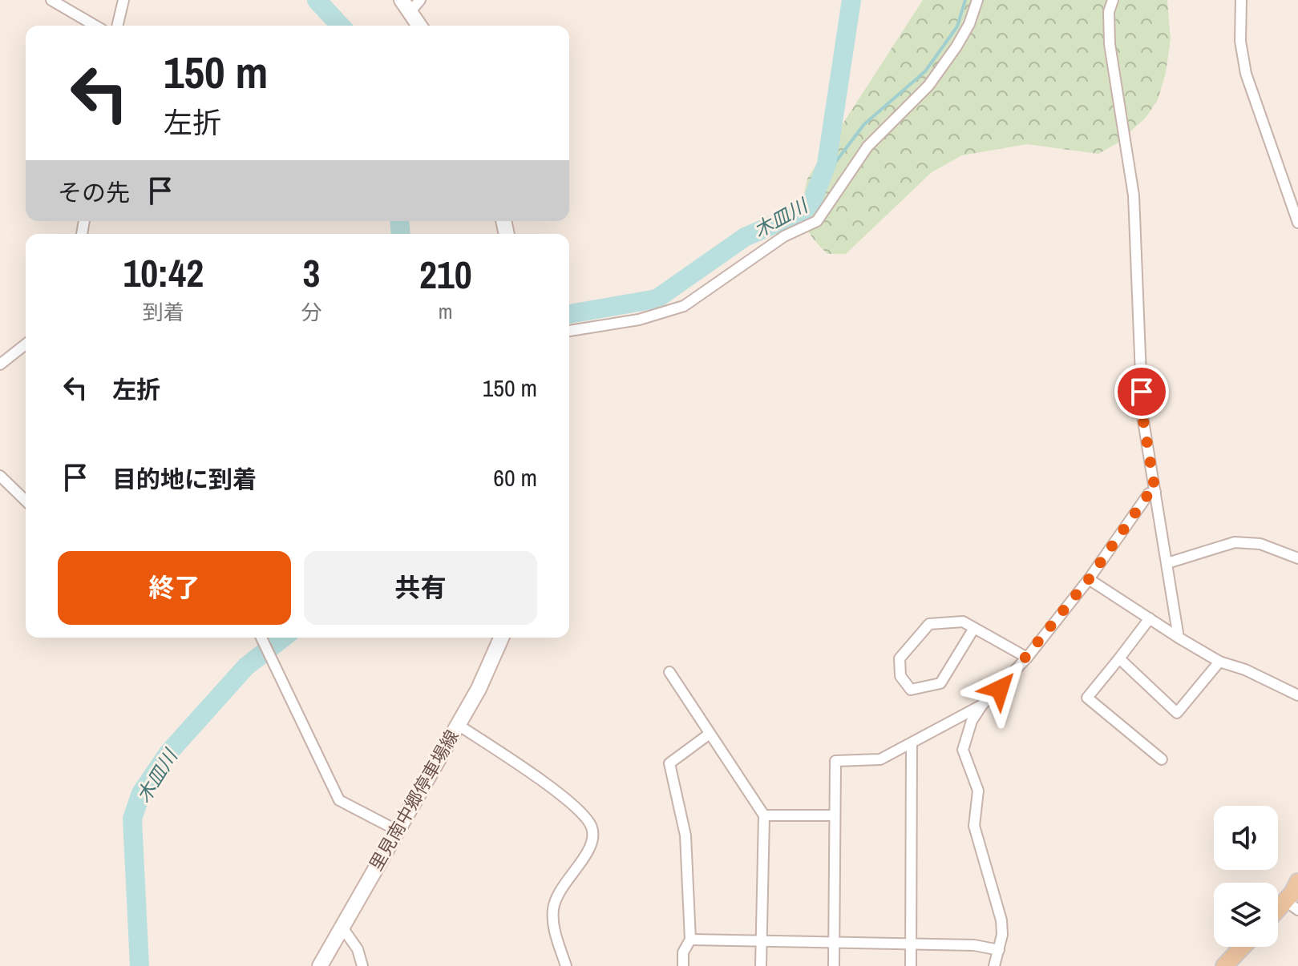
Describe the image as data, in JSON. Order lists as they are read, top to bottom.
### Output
{
  "streets": {
    "main road": ["里見南中郷停車場線"]
  },
  "water": ["木皿川"],
  "page": {
    "turn": ["150 m", "左折"],
    "then": "その先",
    "eta": [
      "10:42",
      "到着",
      "3",
      "分",
      "210",
      "m"
    ],
    "list": [
      {
        "name": "左折",
        "value": "150 m"
      },
      {
        "name": "目的地に到着",
        "value": "60 m"
      }
    ],
    "buttons": ["終了", "共有"]
  }
}
